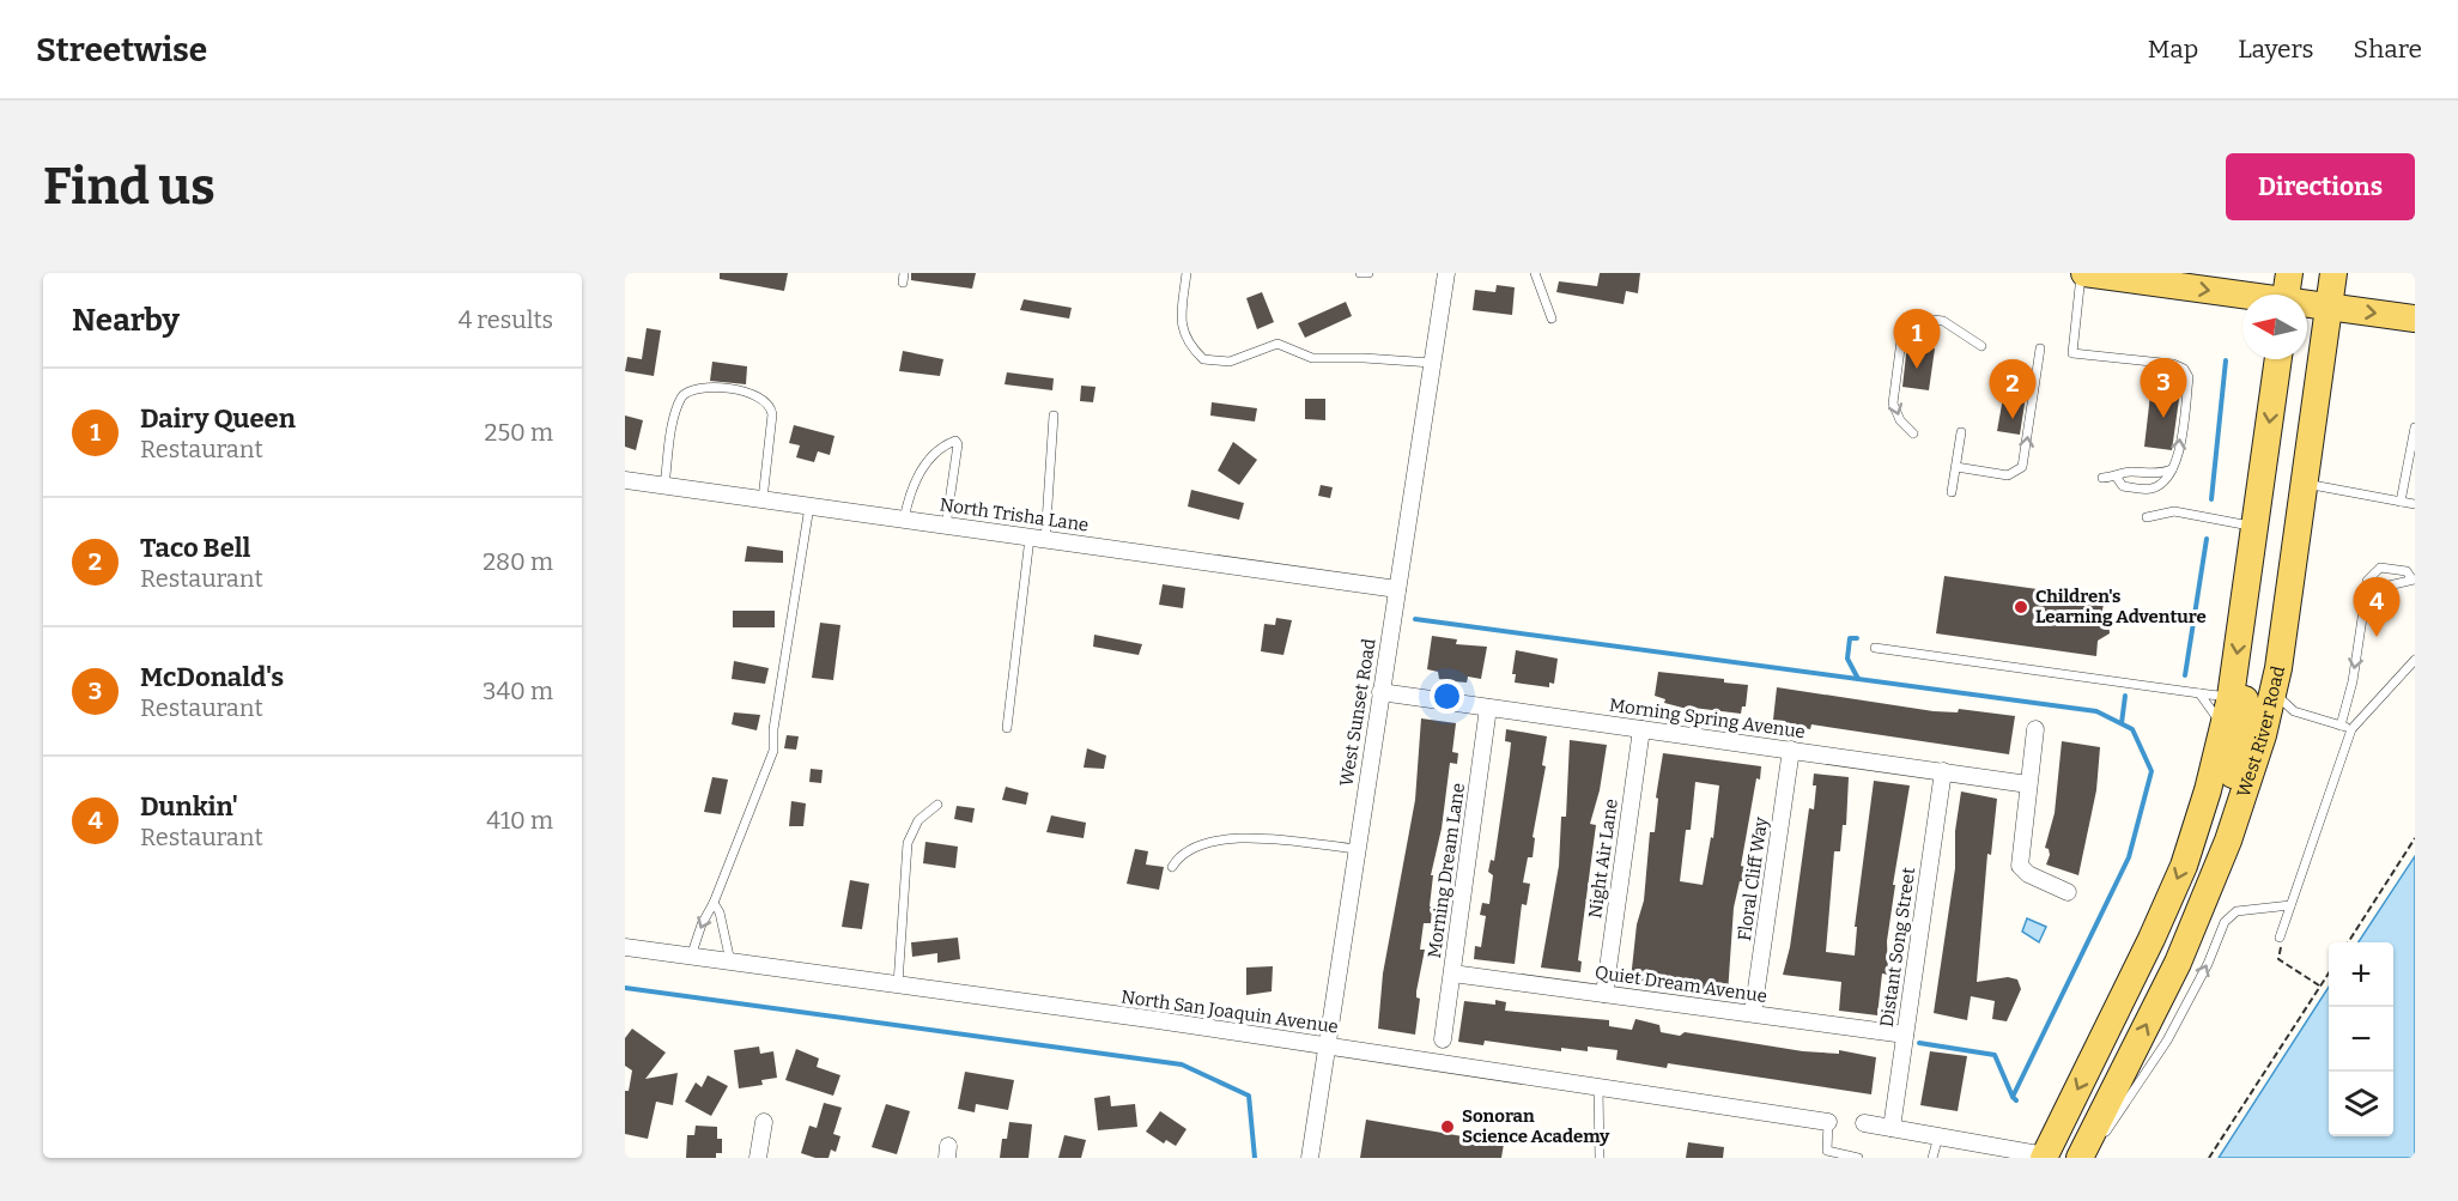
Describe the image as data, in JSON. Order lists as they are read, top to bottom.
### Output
{
  "streets": {
    "main road": ["West River Road"],
    "street": [
      "North Trisha Lane",
      "West Sunset Road",
      "Morning Spring Avenue",
      "Night Air Lane",
      "Morning Dream Lane",
      "Floral Cliff Way",
      "Distant Song Street",
      "Quiet Dream Avenue",
      "North San Joaquin Avenue"
    ]
  },
  "crossings": [
    ["North Trisha Lane", "West Sunset Road"],
    ["West Sunset Road", "Morning Spring Avenue"],
    ["West Sunset Road", "North San Joaquin Avenue"],
    ["Morning Spring Avenue", "Night Air Lane"],
    ["Morning Spring Avenue", "Morning Dream Lane"],
    ["Morning Spring Avenue", "Floral Cliff Way"],
    ["Morning Spring Avenue", "Distant Song Street"],
    ["Night Air Lane", "Quiet Dream Avenue"],
    ["Morning Dream Lane", "Quiet Dream Avenue"],
    ["Floral Cliff Way", "Quiet Dream Avenue"],
    ["Distant Song Street", "Quiet Dream Avenue"]
  ],
  "places": ["Children's Learning Adventure", "Sonoran Science Academy"],
  "north": "left",
  "page": {
    "header": "Streetwise",
    "nav": ["Map", "Layers", "Share"],
    "buttons": "Directions",
    "title": "Find us",
    "heading": ["Nearby", "4 results"],
    "pins": [
      "1",
      "3",
      "2",
      "4"
    ],
    "list": [
      {
        "mark": "1",
        "name": "Dairy Queen",
        "note": "Restaurant",
        "value": "250 m"
      },
      {
        "mark": "2",
        "name": "Taco Bell",
        "note": "Restaurant",
        "value": "280 m"
      },
      {
        "mark": "3",
        "name": "McDonald's",
        "note": "Restaurant",
        "value": "340 m"
      },
      {
        "mark": "4",
        "name": "Dunkin'",
        "note": "Restaurant",
        "value": "410 m"
      }
    ],
    "map_buttons": ["+", "−"]
  }
}
